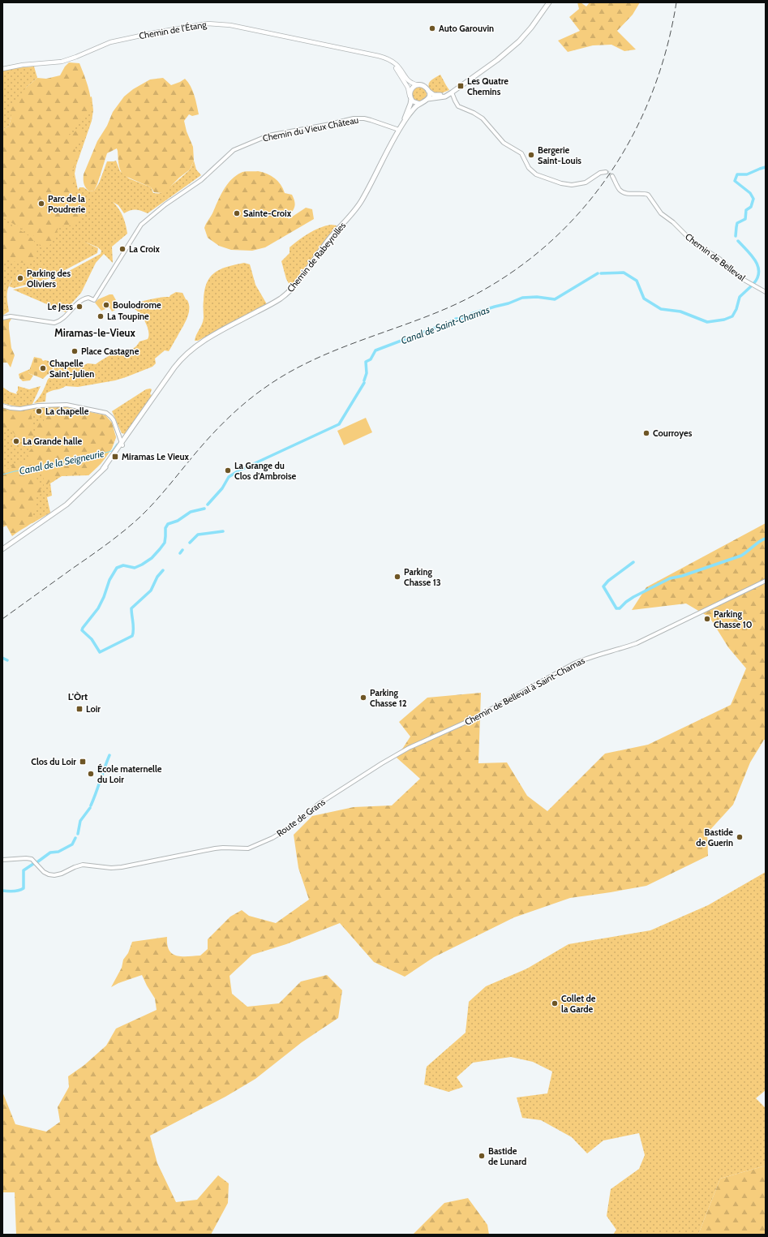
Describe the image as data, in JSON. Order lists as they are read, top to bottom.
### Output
{
  "streets": {
    "main road": ["Chemin de l’Étang", "Chemin de Rabeyrolles"],
    "street": [
      "Chemin du Vieux Château",
      "Chemin de Belleval",
      "Chemin de Belleval à Saint-Chamas",
      "Route de Grans"
    ]
  },
  "crossings": [
    ["Chemin de l’Étang", "Chemin de Rabeyrolles"],
    ["Chemin du Vieux Château", "Chemin de Rabeyrolles"],
    ["Chemin de Belleval à Saint-Chamas", "Route de Grans"]
  ],
  "districts": ["Miramas-le-Vieux", "L'Òrt"],
  "water": ["Canal de Saint-Chamas", "Canal de la Seigneurie"],
  "places": {
    "other": [
      "Auto Garouvin",
      "Bergerie Saint-Louis",
      "Parc de la Poudrerie",
      "Sainte-Croix",
      "La Croix",
      "Parking des Oliviers",
      "Boulodrome",
      "Le Jess",
      "La Toupine",
      "Place Castagne",
      "Chapelle Saint-Julien",
      "La chapelle",
      "Courroyes",
      "La Grande halle",
      "La Grange du Clos d'Ambroise",
      "Parking Chasse 13",
      "Parking Chasse 10",
      "Parking Chasse 12",
      "École maternelle du Loir",
      "Bastide de Guerin",
      "Collet de la Garde",
      "Bastide de Lunard"
    ],
    "transit": [
      "Les Quatre Chemins",
      "Miramas Le Vieux",
      "Loir",
      "Clos du Loir"
    ]
  }
}
